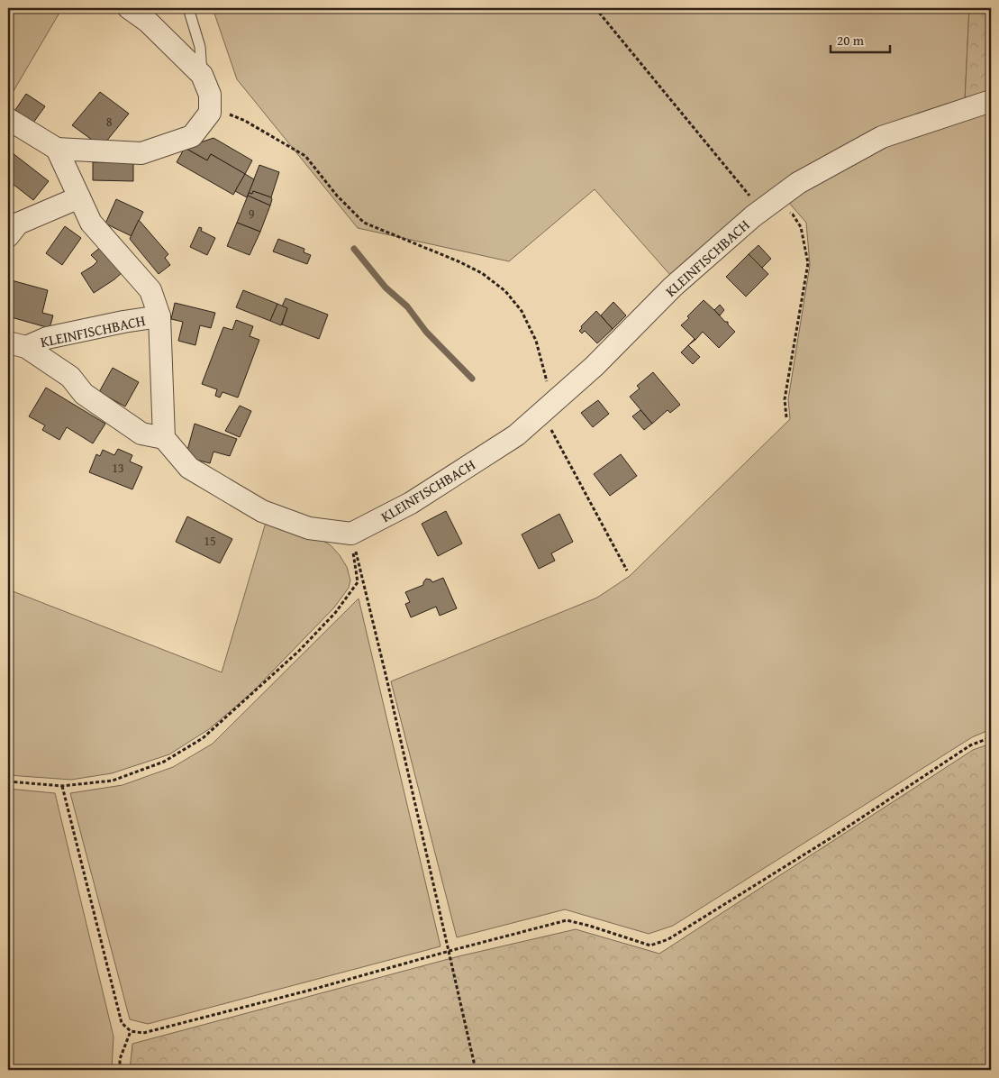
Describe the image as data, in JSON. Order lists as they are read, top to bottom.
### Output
{
  "streets": {
    "street": ["KLEINFISCHBACH"]
  },
  "house_numbers": [
    "8",
    "9",
    "13",
    "15"
  ],
  "scale_bar": "20 m"
}
